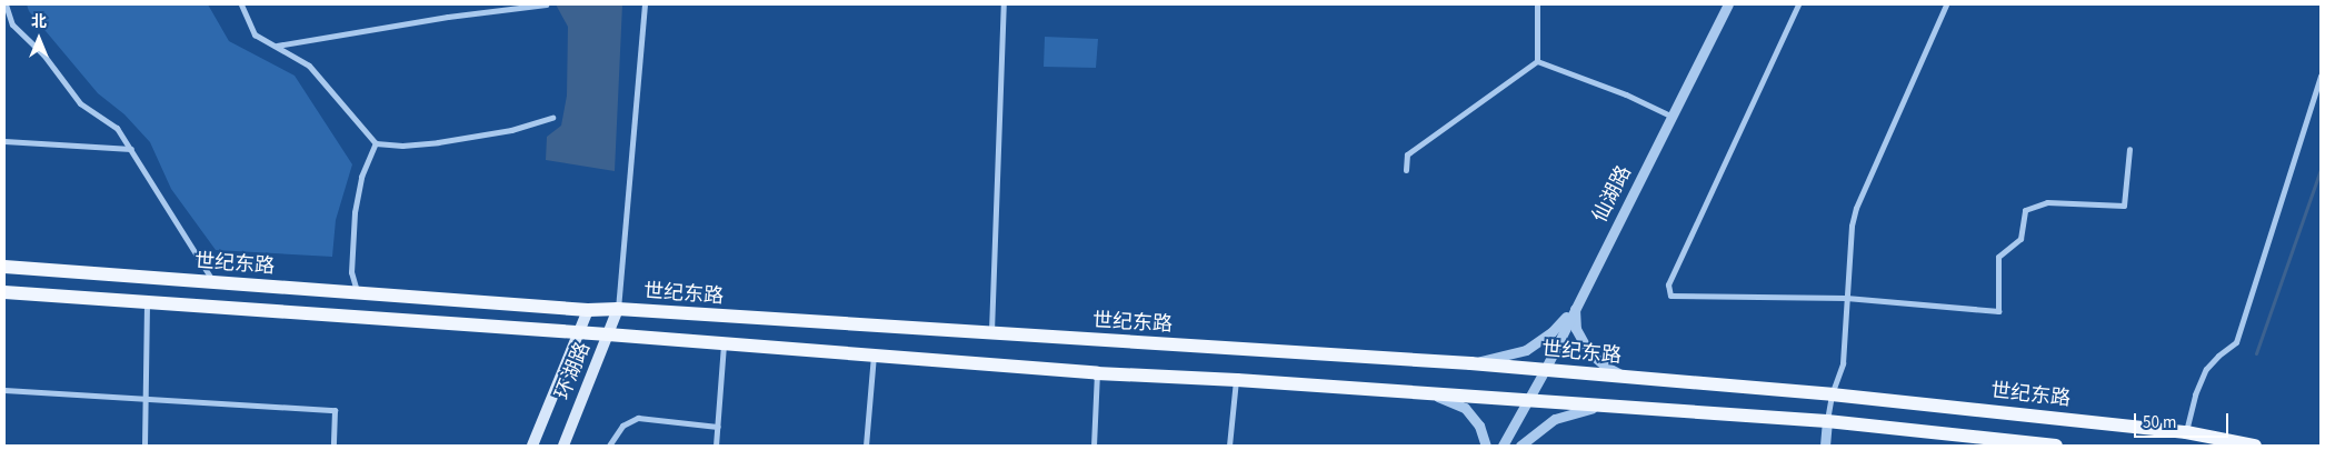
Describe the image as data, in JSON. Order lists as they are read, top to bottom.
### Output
{
  "streets": {
    "main road": ["世纪东路", "环湖路"],
    "street": ["仙湖路"]
  },
  "crossings": [
    ["仙湖路", "世纪东路"],
    ["世纪东路", "环湖路"]
  ],
  "scale_bar": "50 m",
  "north": "top"
}
